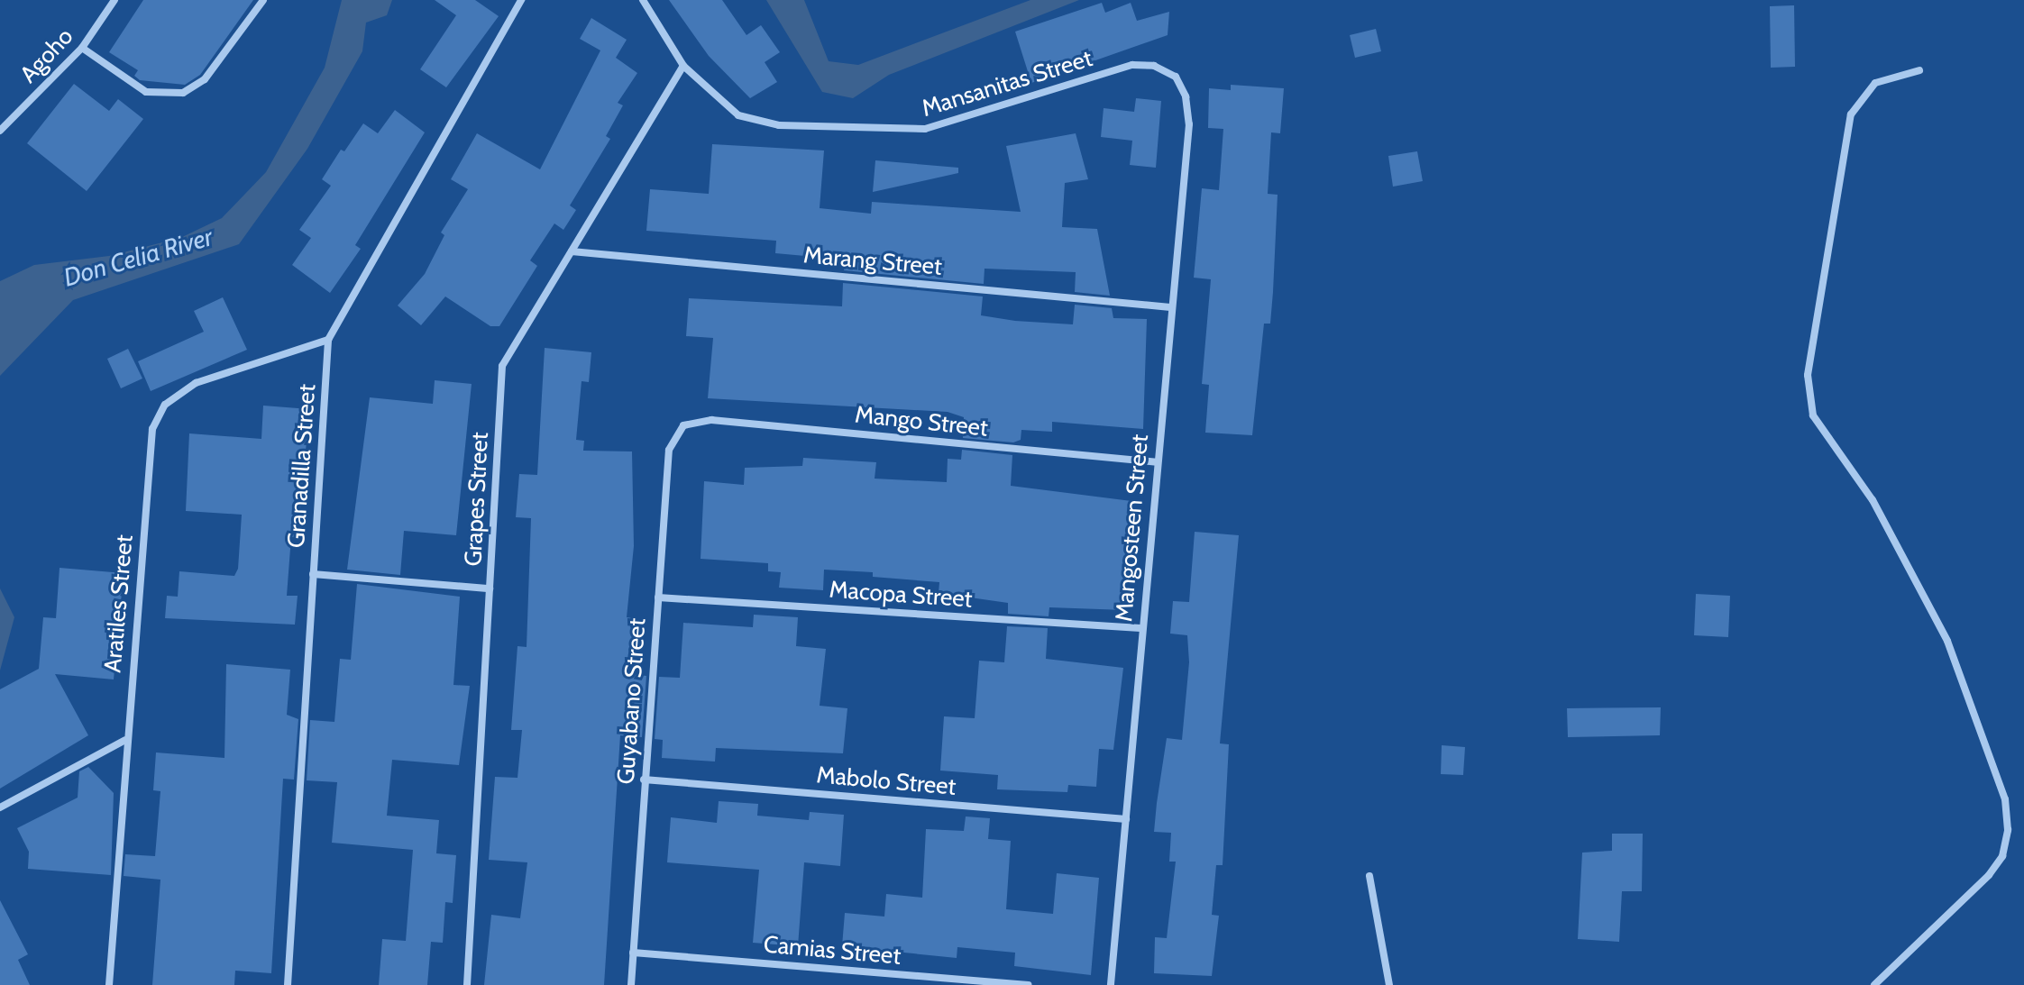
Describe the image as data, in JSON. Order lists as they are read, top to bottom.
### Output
{
  "streets": {
    "street": [
      "Agoho",
      "Mansanitas Street",
      "Marang Street",
      "Mango Street",
      "Granadilla Street",
      "Grapes Street",
      "Mangosteen Street",
      "Macopa Street",
      "Aratiles Street",
      "Guyabano Street",
      "Mabolo Street",
      "Camias Street"
    ]
  },
  "crossings": [
    ["Mansanitas Street", "Grapes Street"],
    ["Mansanitas Street", "Mangosteen Street"],
    ["Marang Street", "Grapes Street"],
    ["Marang Street", "Mangosteen Street"],
    ["Mango Street", "Mangosteen Street"],
    ["Mango Street", "Guyabano Street"],
    ["Granadilla Street", "Aratiles Street"],
    ["Mangosteen Street", "Macopa Street"],
    ["Mangosteen Street", "Mabolo Street"],
    ["Macopa Street", "Guyabano Street"],
    ["Guyabano Street", "Mabolo Street"],
    ["Guyabano Street", "Camias Street"]
  ],
  "water": ["Don Celia River"]
}
